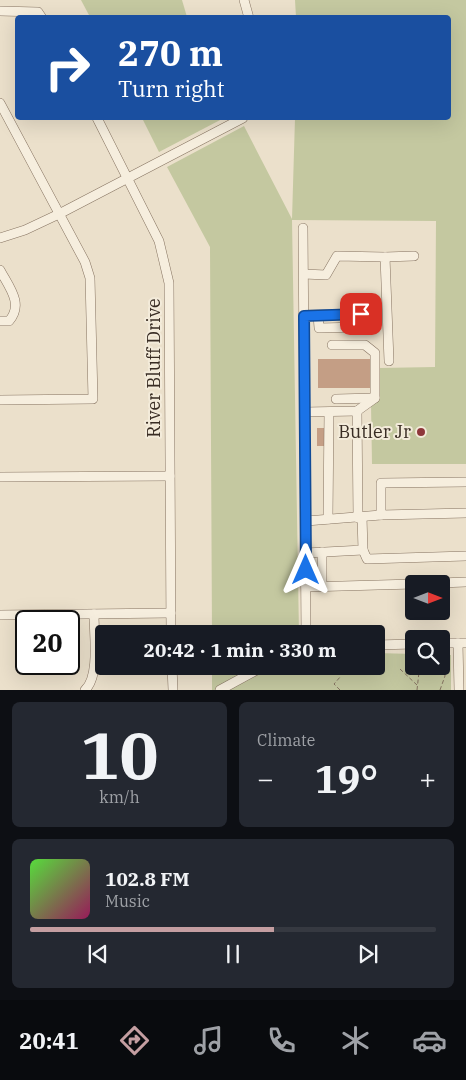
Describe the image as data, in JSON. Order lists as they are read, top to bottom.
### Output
{
  "streets": {
    "street": ["River Bluff Drive"]
  },
  "places": ["Butler Jr"],
  "north": "right",
  "page": {
    "turn": ["270 m", "Turn right"],
    "limit": "20",
    "trip": "20:42 · 1 min · 330 m",
    "tile": [
      ["10", "km/h"],
      "Climate"
    ],
    "heat": ["−", "19°", "+"],
    "song": ["102.8 FM", "Music"],
    "tabs": "20:41"
  }
}
